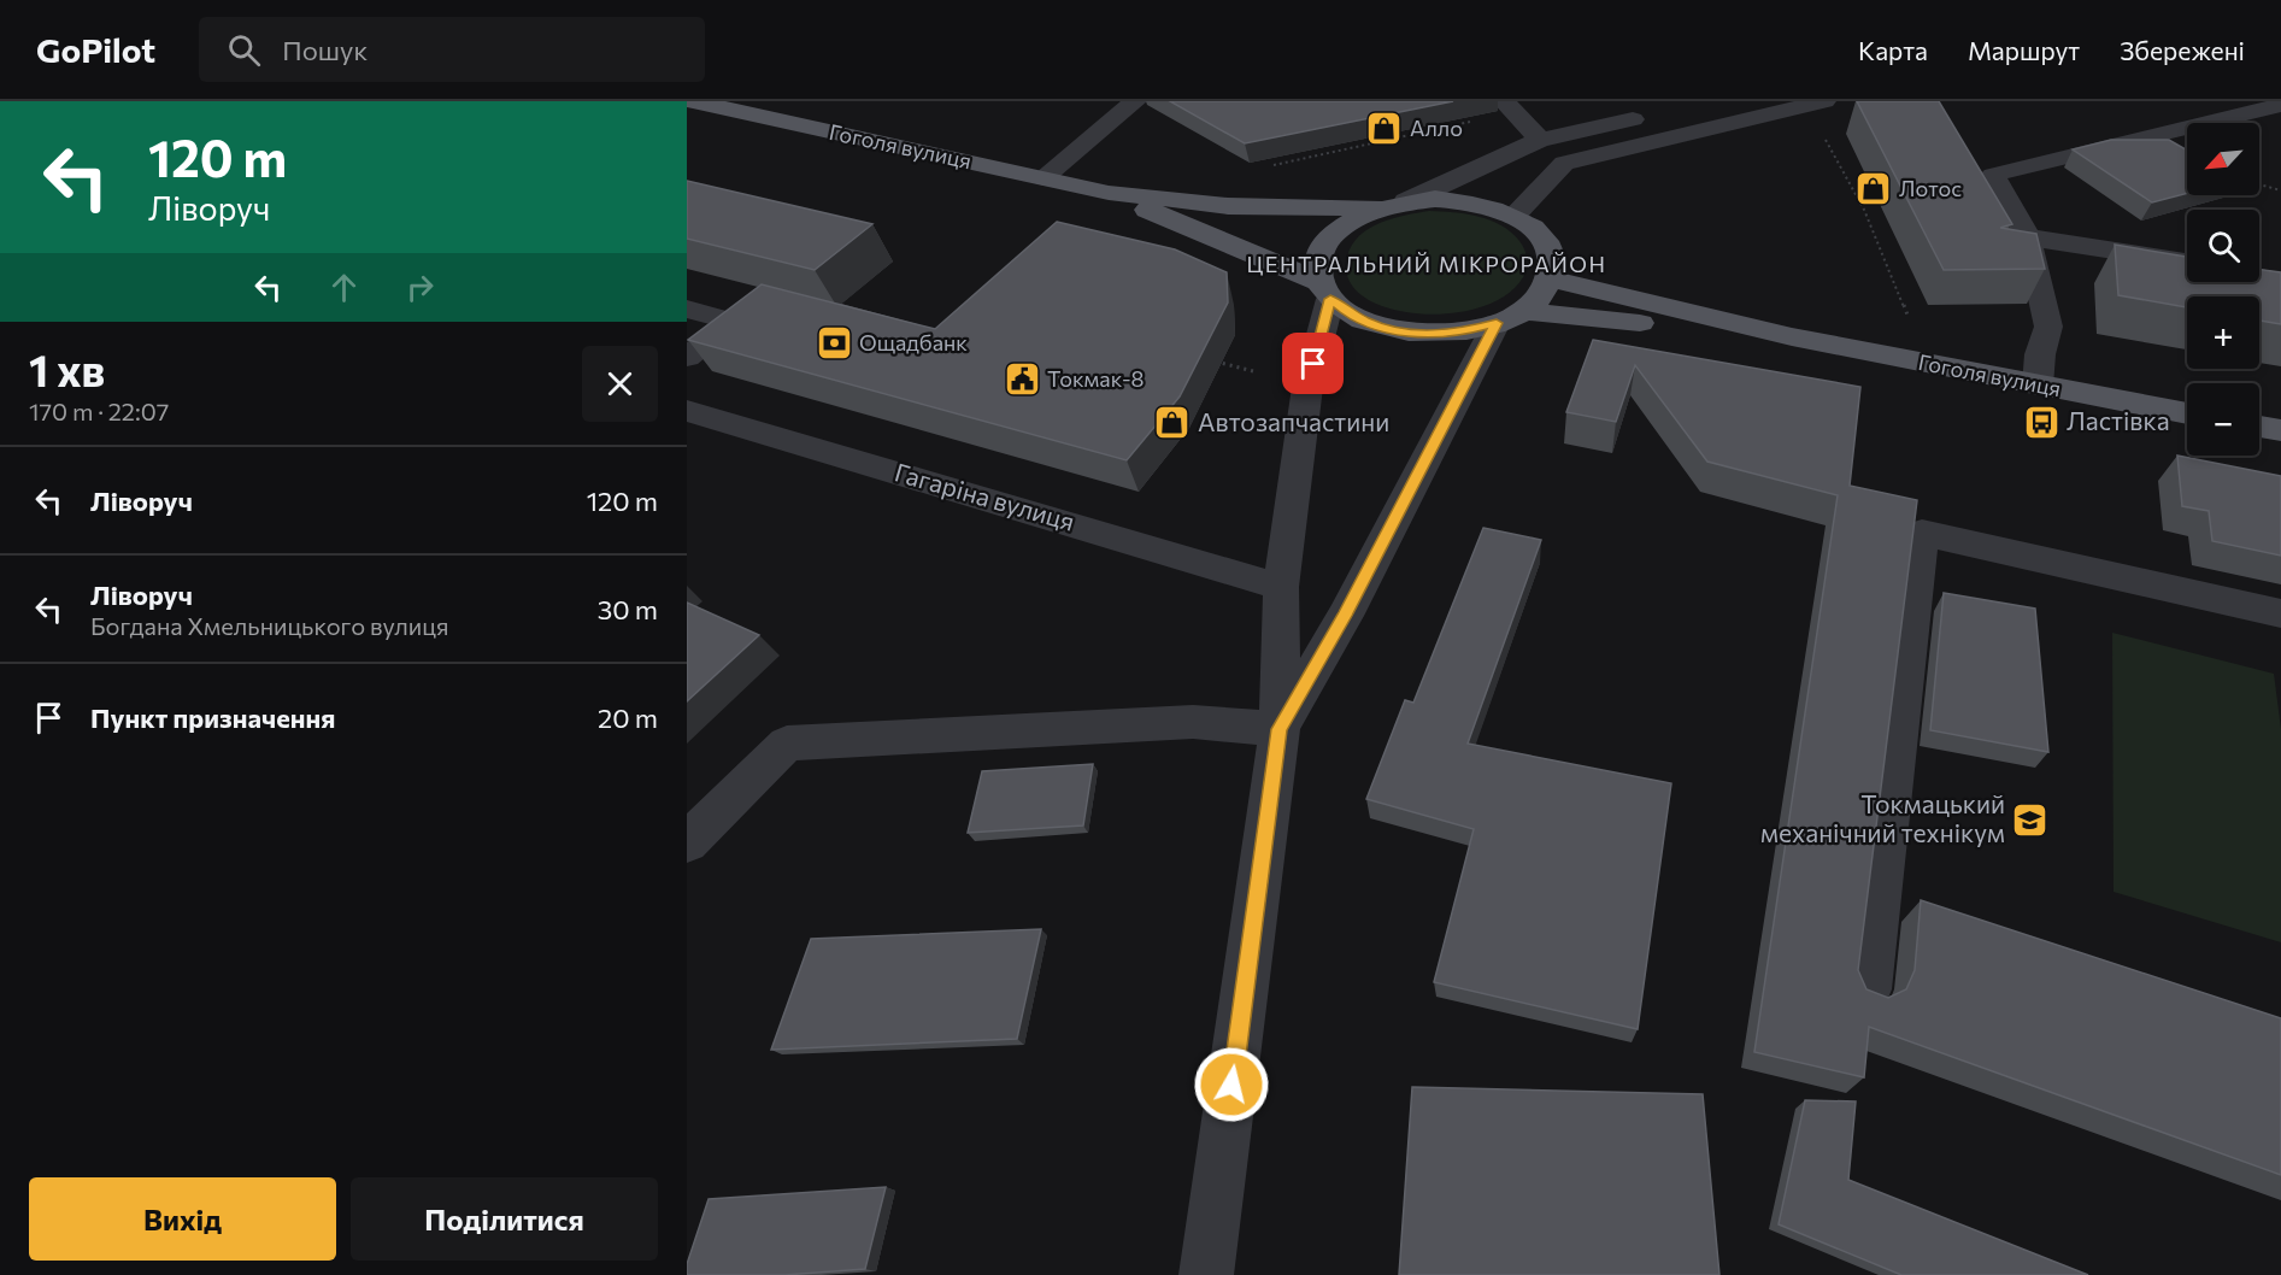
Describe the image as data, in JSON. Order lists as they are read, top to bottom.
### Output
{
  "streets": {
    "main road": ["Гоголя вулиця"],
    "street": ["Гагаріна вулиця"]
  },
  "districts": ["ЦЕНТРАЛЬНИЙ МІКРОРАЙОН"],
  "places": {
    "shop": ["Алло", "Лотос", "Автозапчастини"],
    "bank": ["Ощадбанк"],
    "public building": ["Токмак-8"],
    "bus stop": ["Ластівка"],
    "school or university": ["Токмацький механічний технікум"]
  },
  "north": "bottom left",
  "page": {
    "header": "GoPilot",
    "search": "Пошук",
    "nav": ["Карта", "Маршрут", "Збережені"],
    "turn": ["120 m", "Ліворуч"],
    "map_buttons": ["+", "−"],
    "heading": ["1 хв", "170 m · 22:07"],
    "list": [
      {
        "name": "Ліворуч",
        "value": "120 m"
      },
      {
        "name": "Ліворуч",
        "note": "Богдана Хмельницького вулиця",
        "value": "30 m"
      },
      {
        "name": "Пункт призначення",
        "value": "20 m"
      }
    ],
    "buttons": ["Вихід", "Поділитися"]
  }
}
